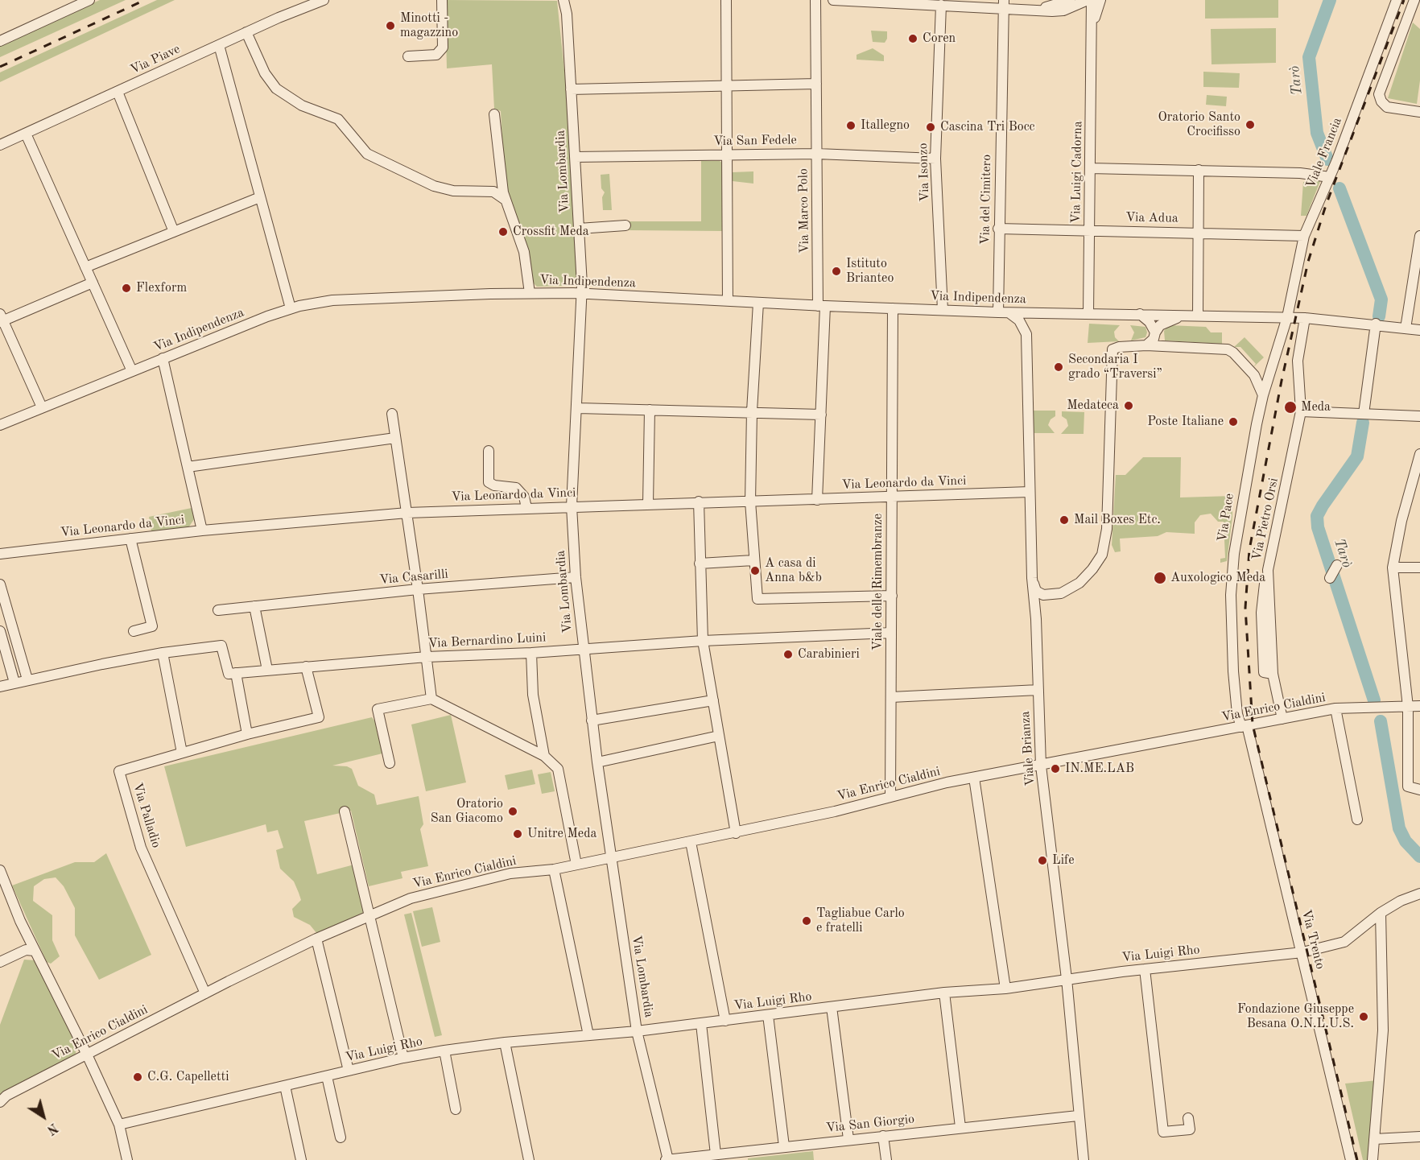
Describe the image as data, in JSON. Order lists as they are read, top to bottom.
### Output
{
  "streets": {
    "street": [
      "Via Piave",
      "Via San Fedele",
      "Viale Francia",
      "Via Lombardia",
      "Via Isonzo",
      "Via Luigi Cadorna",
      "Via del Cimitero",
      "Via Marco Polo",
      "Via Adua",
      "Via Indipendenza",
      "Via Leonardo da Vinci",
      "Via Pace",
      "Via Pietro Orsi",
      "Via Casarilli",
      "Viale delle Rimembranze",
      "Via Bernardino Luini",
      "Via Enrico Cialdini",
      "Viale Brianza",
      "Via Palladio",
      "Via Trento",
      "Via Luigi Rho",
      "Via San Giorgio"
    ]
  },
  "crossings": [
    ["Via San Fedele", "Via Lombardia"],
    ["Via San Fedele", "Via Isonzo"],
    ["Via San Fedele", "Via Marco Polo"],
    ["Viale Francia", "Via Adua"],
    ["Viale Francia", "Via Indipendenza"],
    ["Viale Francia", "Via Pace"],
    ["Via Lombardia", "Via Indipendenza"],
    ["Via Lombardia", "Via Leonardo da Vinci"],
    ["Via Lombardia", "Via Casarilli"],
    ["Via Lombardia", "Via Bernardino Luini"],
    ["Via Lombardia", "Via Enrico Cialdini"],
    ["Via Lombardia", "Via Luigi Rho"],
    ["Via Lombardia", "Via San Giorgio"],
    ["Via Isonzo", "Via Indipendenza"],
    ["Via Luigi Cadorna", "Via Adua"],
    ["Via Luigi Cadorna", "Via Indipendenza"],
    ["Via del Cimitero", "Via Adua"],
    ["Via del Cimitero", "Via Indipendenza"],
    ["Via Marco Polo", "Via Indipendenza"],
    ["Via Marco Polo", "Via Leonardo da Vinci"],
    ["Via Indipendenza", "Via Pace"],
    ["Via Indipendenza", "Via Pietro Orsi"],
    ["Via Indipendenza", "Viale delle Rimembranze"],
    ["Via Indipendenza", "Viale Brianza"],
    ["Via Leonardo da Vinci", "Viale delle Rimembranze"],
    ["Via Leonardo da Vinci", "Viale Brianza"],
    ["Via Pace", "Via Enrico Cialdini"],
    ["Via Pace", "Via Trento"],
    ["Via Pietro Orsi", "Via Enrico Cialdini"],
    ["Viale delle Rimembranze", "Via Bernardino Luini"],
    ["Viale delle Rimembranze", "Via Enrico Cialdini"],
    ["Via Enrico Cialdini", "Viale Brianza"],
    ["Via Enrico Cialdini", "Via Palladio"],
    ["Via Enrico Cialdini", "Via Trento"],
    ["Viale Brianza", "Via Luigi Rho"],
    ["Viale Brianza", "Via San Giorgio"],
    ["Via Trento", "Via Luigi Rho"]
  ],
  "water": ["Tarò"],
  "places": [
    "Minotti - magazzino",
    "Coren",
    "Oratorio Santo Crocifisso",
    "Itallegno",
    "Cascina Tri Bocc",
    "Crossfit Meda",
    "Istituto Brianteo",
    "Flexform",
    "Secondaria I grado “Traversi”",
    "Medateca",
    "Meda",
    "Poste Italiane",
    "Mail Boxes Etc.",
    "A casa di Anna b&b",
    "Auxologico Meda",
    "Carabinieri",
    "IN.ME.LAB",
    "Oratorio San Giacomo",
    "Unitre Meda",
    "Life",
    "Tagliabue Carlo e fratelli",
    "Fondazione Giuseppe Besana O.N.L.U.S.",
    "C.G. Capelletti"
  ],
  "north": "bottom right"
}
